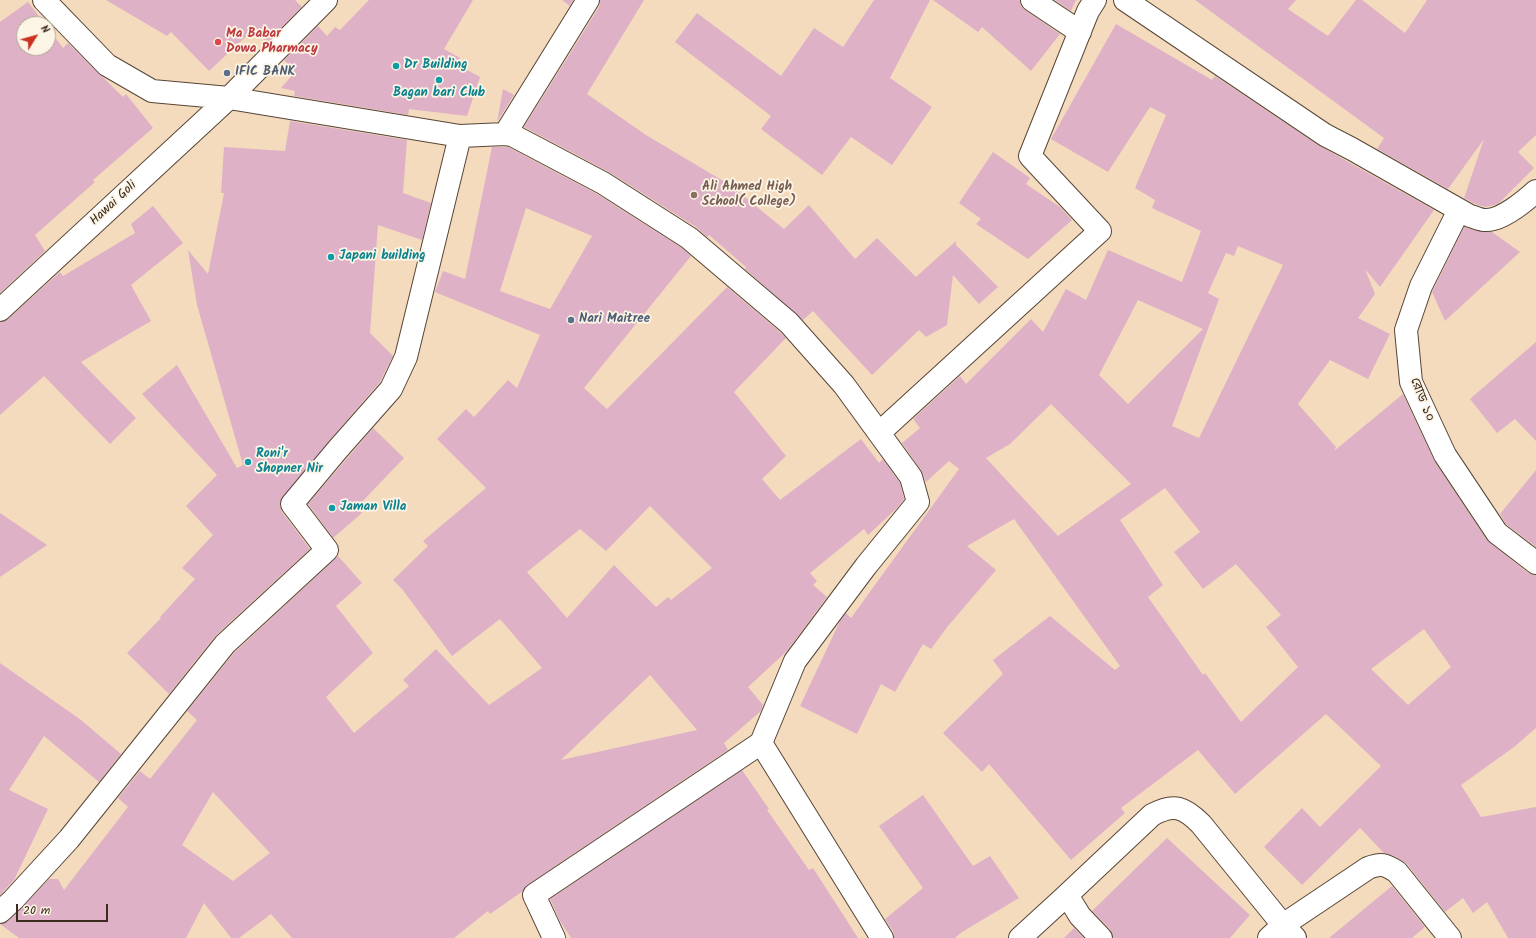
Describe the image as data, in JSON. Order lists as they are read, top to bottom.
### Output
{
  "streets": {
    "street": ["Hawai Goli", "রোড ১০"]
  },
  "places": [
    "Ma Babar Dowa Pharmacy",
    "Dr Building",
    "IFIC BANK",
    "Bagan bari Club",
    "Ali Ahmed High School( College)",
    "Japani building",
    "Nari Maitree",
    "Roni'r Shopner Nir",
    "Jaman Villa"
  ],
  "scale_bar": "20 m",
  "north": "top right"
}
